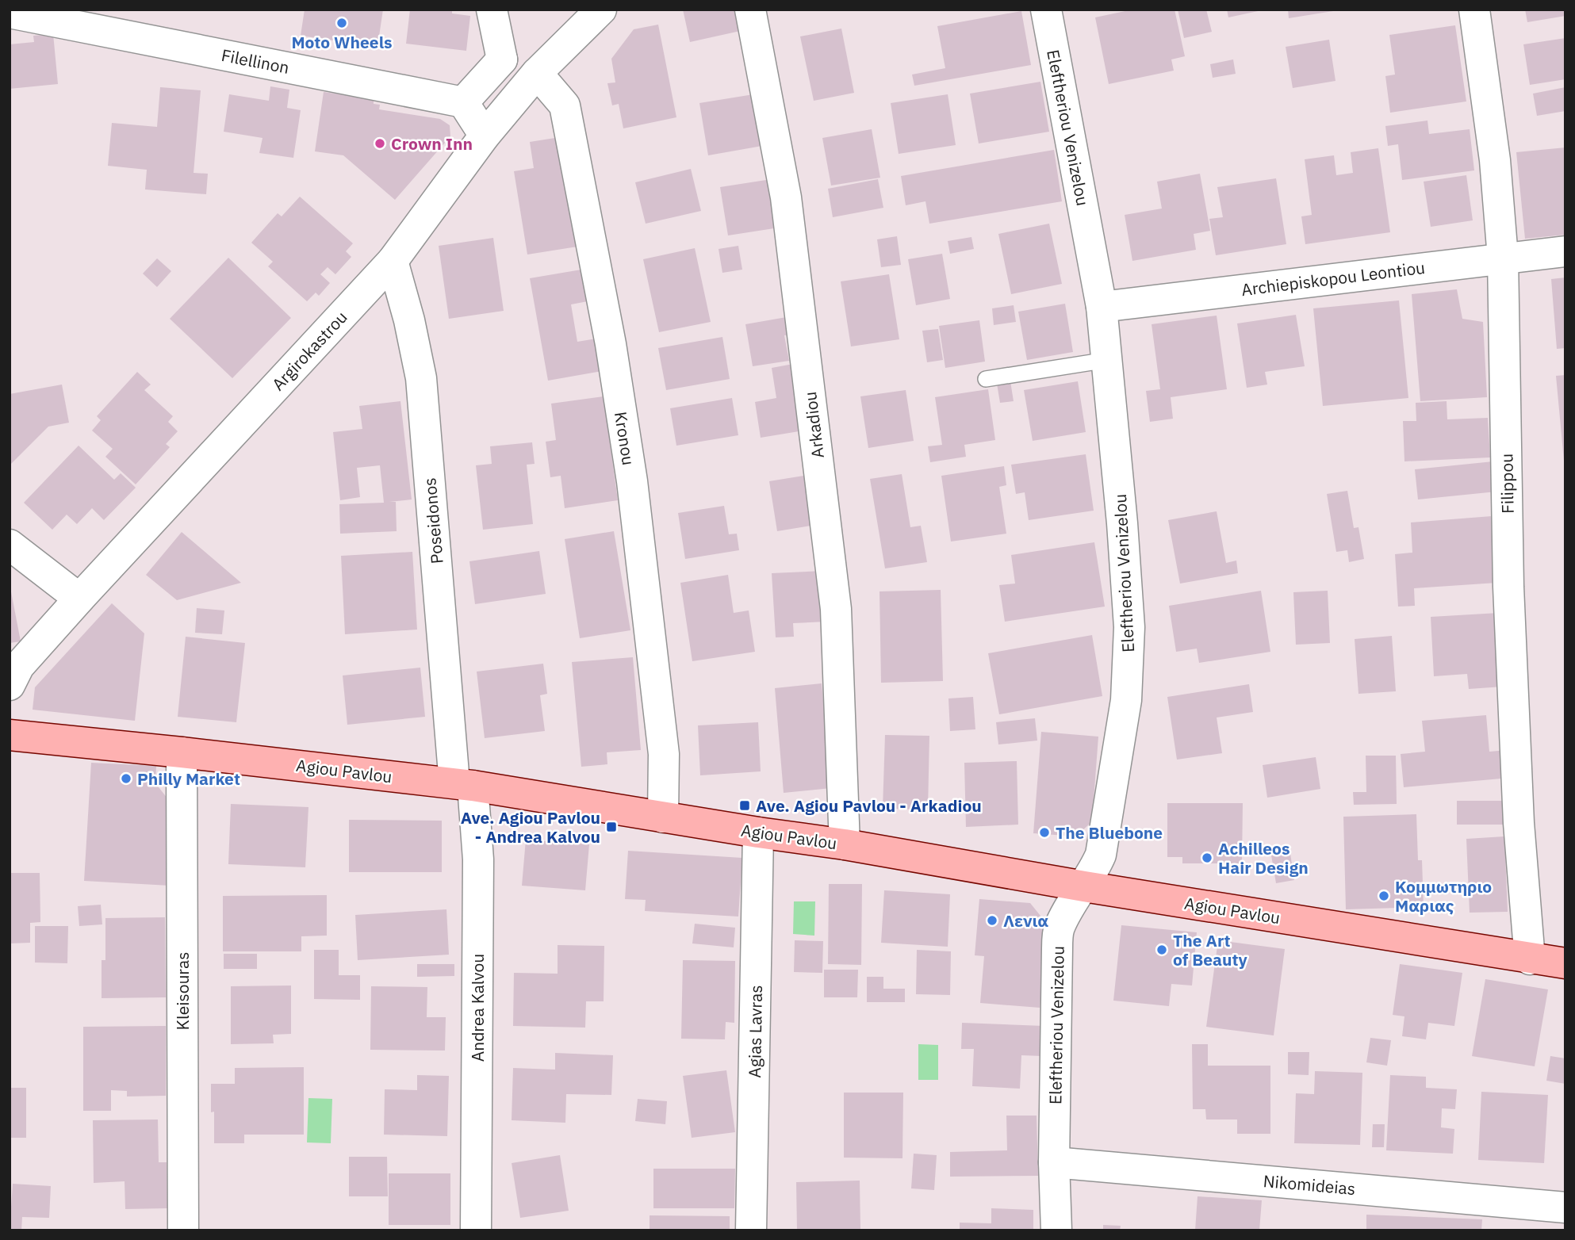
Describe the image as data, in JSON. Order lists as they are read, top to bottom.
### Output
{
  "streets": {
    "main road": ["Agiou Pavlou"],
    "street": [
      "Filellinon",
      "Eleftheriou Venizelou",
      "Archiepiskopou Leontiou",
      "Argirokastrou",
      "Arkadiou",
      "Kronou",
      "Filippou",
      "Poseidonos",
      "Kleisouras",
      "Andrea Kalvou",
      "Agias Lavras",
      "Nikomideias"
    ]
  },
  "crossings": [
    ["Eleftheriou Venizelou", "Archiepiskopou Leontiou"],
    ["Eleftheriou Venizelou", "Agiou Pavlou"],
    ["Eleftheriou Venizelou", "Nikomideias"],
    ["Archiepiskopou Leontiou", "Filippou"],
    ["Argirokastrou", "Kronou"],
    ["Argirokastrou", "Poseidonos"],
    ["Arkadiou", "Agiou Pavlou"],
    ["Kronou", "Agiou Pavlou"],
    ["Filippou", "Agiou Pavlou"],
    ["Poseidonos", "Agiou Pavlou"],
    ["Poseidonos", "Andrea Kalvou"],
    ["Agiou Pavlou", "Kleisouras"],
    ["Agiou Pavlou", "Andrea Kalvou"],
    ["Agiou Pavlou", "Agias Lavras"]
  ],
  "places": {
    "other": [
      "Moto Wheels",
      "Crown Inn",
      "Philly Market",
      "The Bluebone",
      "Achilleos Hair Design",
      "Κομμωτηριο Μαριας",
      "Λενια",
      "The Art of Beauty"
    ],
    "transit": ["Ave. Agiou Pavlou - Arkadiou", "Ave. Agiou Pavlou - Andrea Kalvou"]
  }
}
